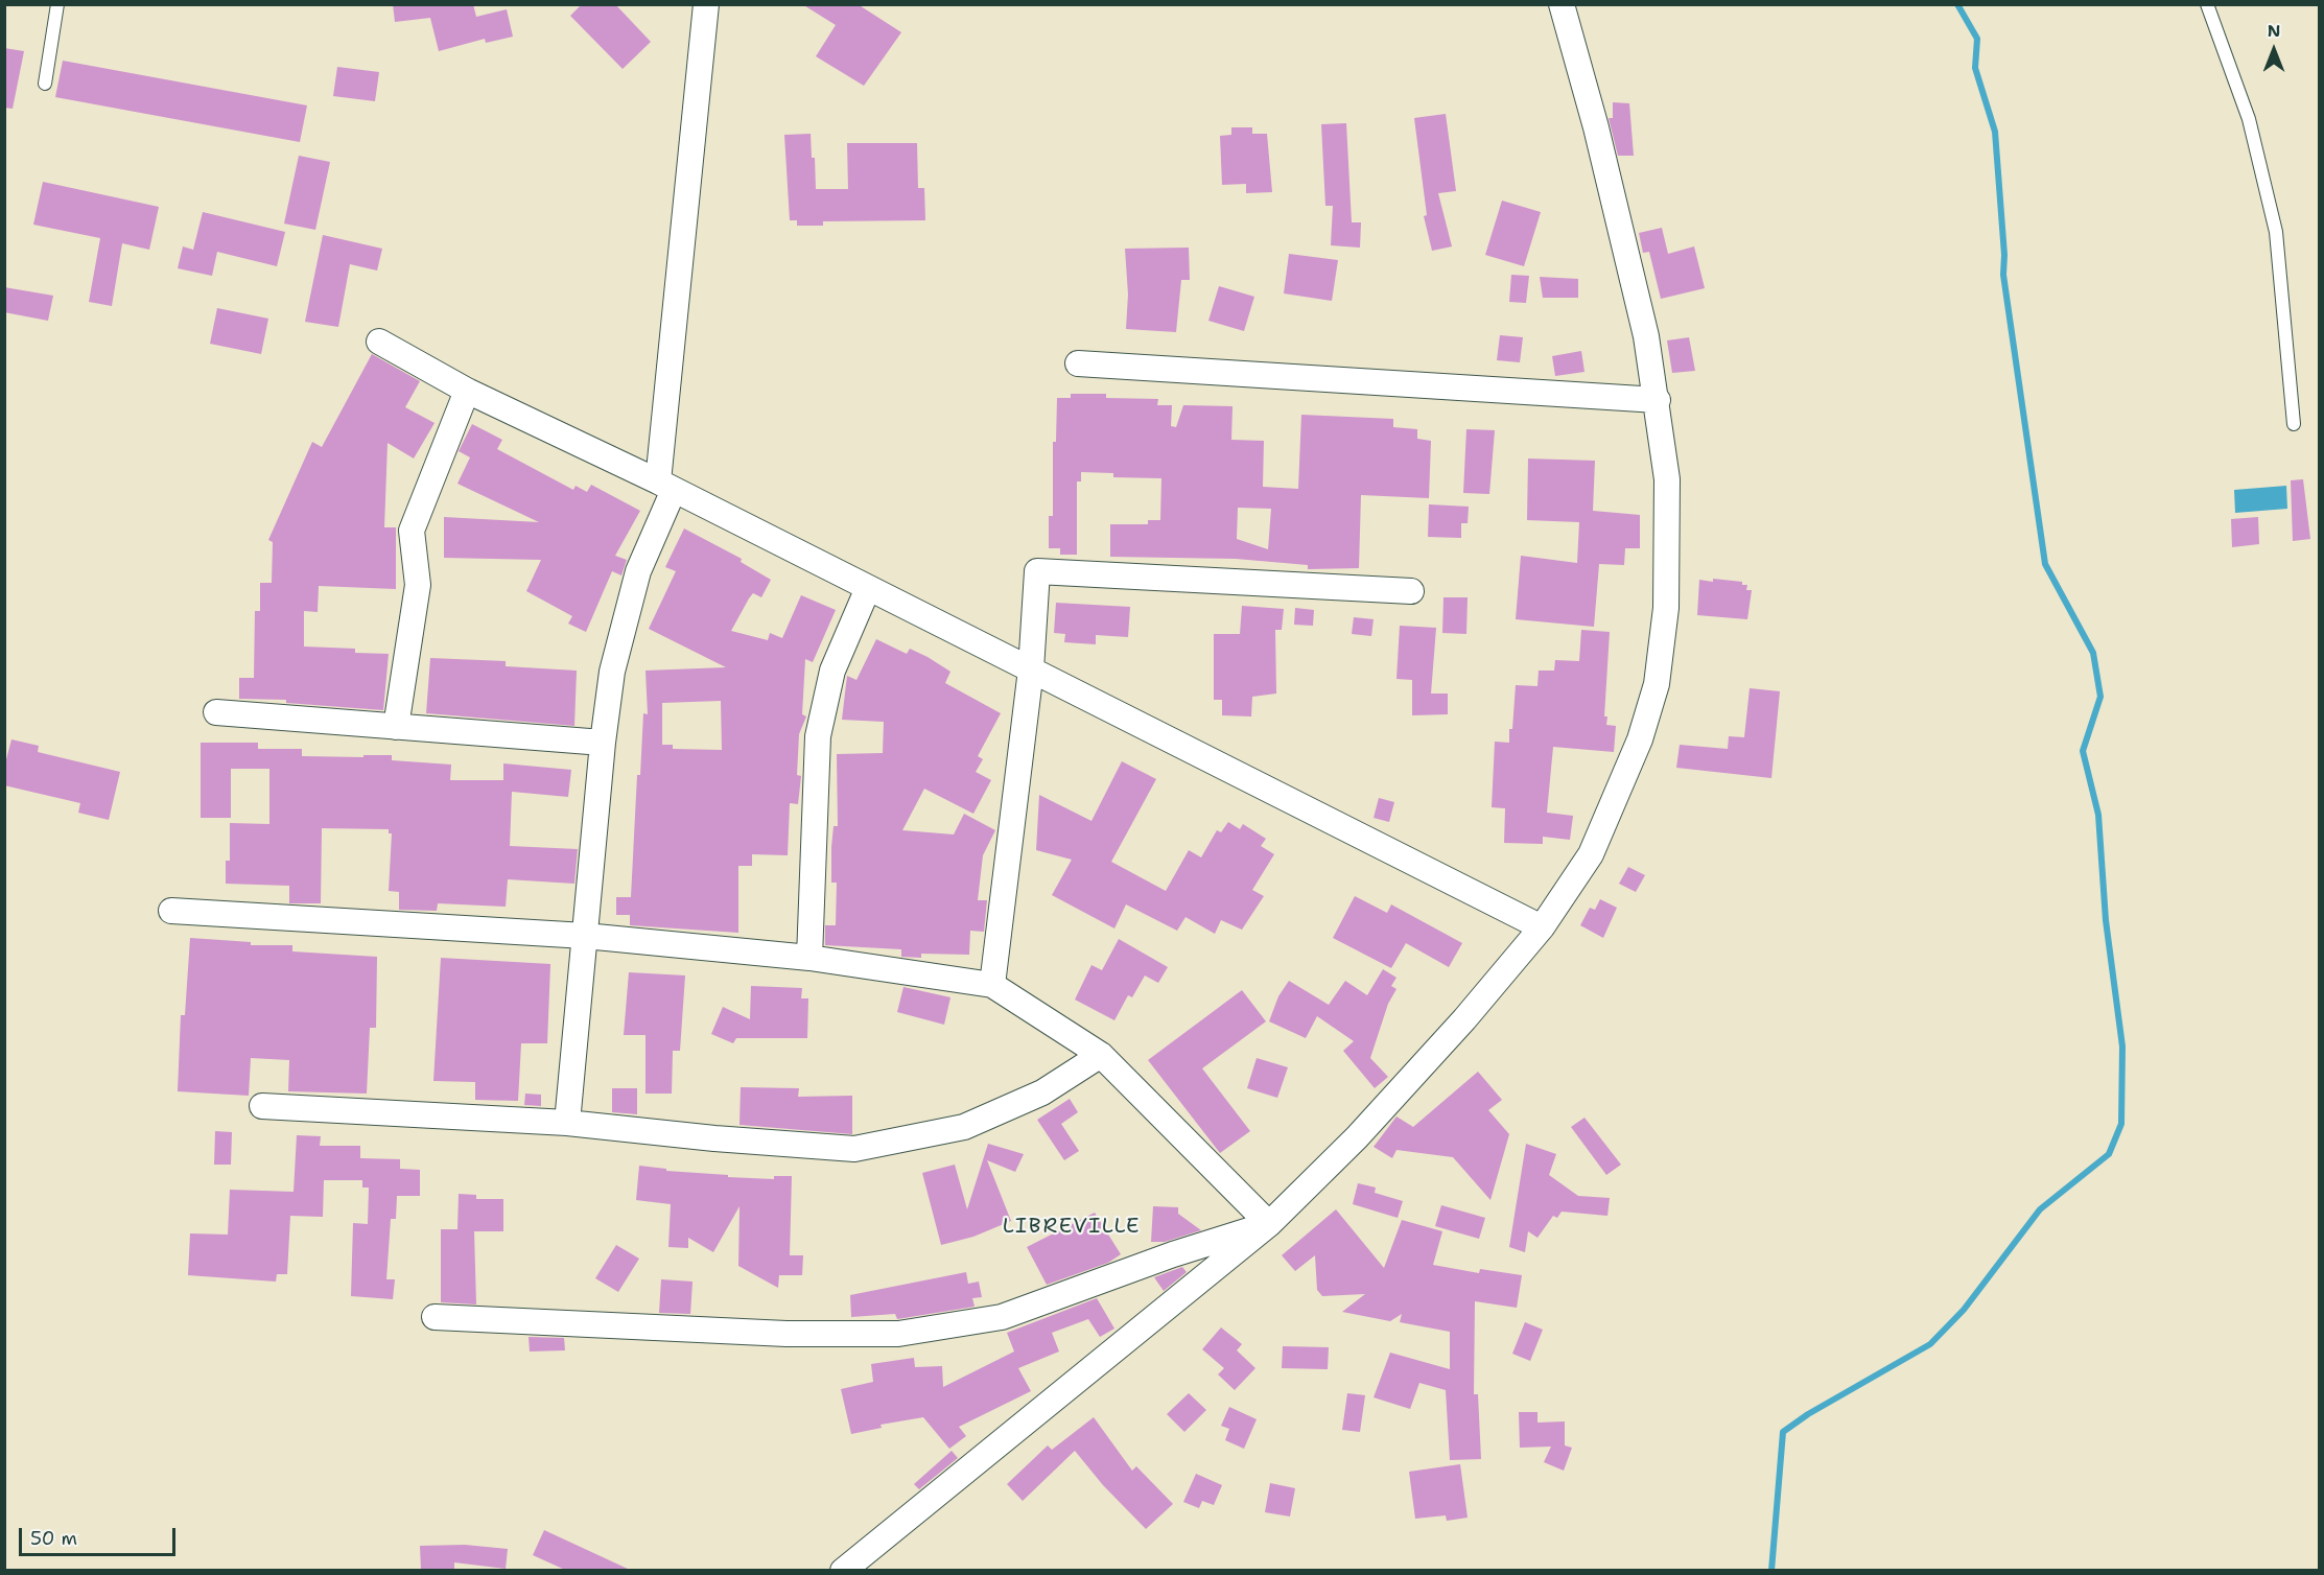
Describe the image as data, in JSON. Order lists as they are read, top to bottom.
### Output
{
  "districts": ["LIBREVILLE"],
  "scale_bar": "50 m",
  "north": "top"
}
